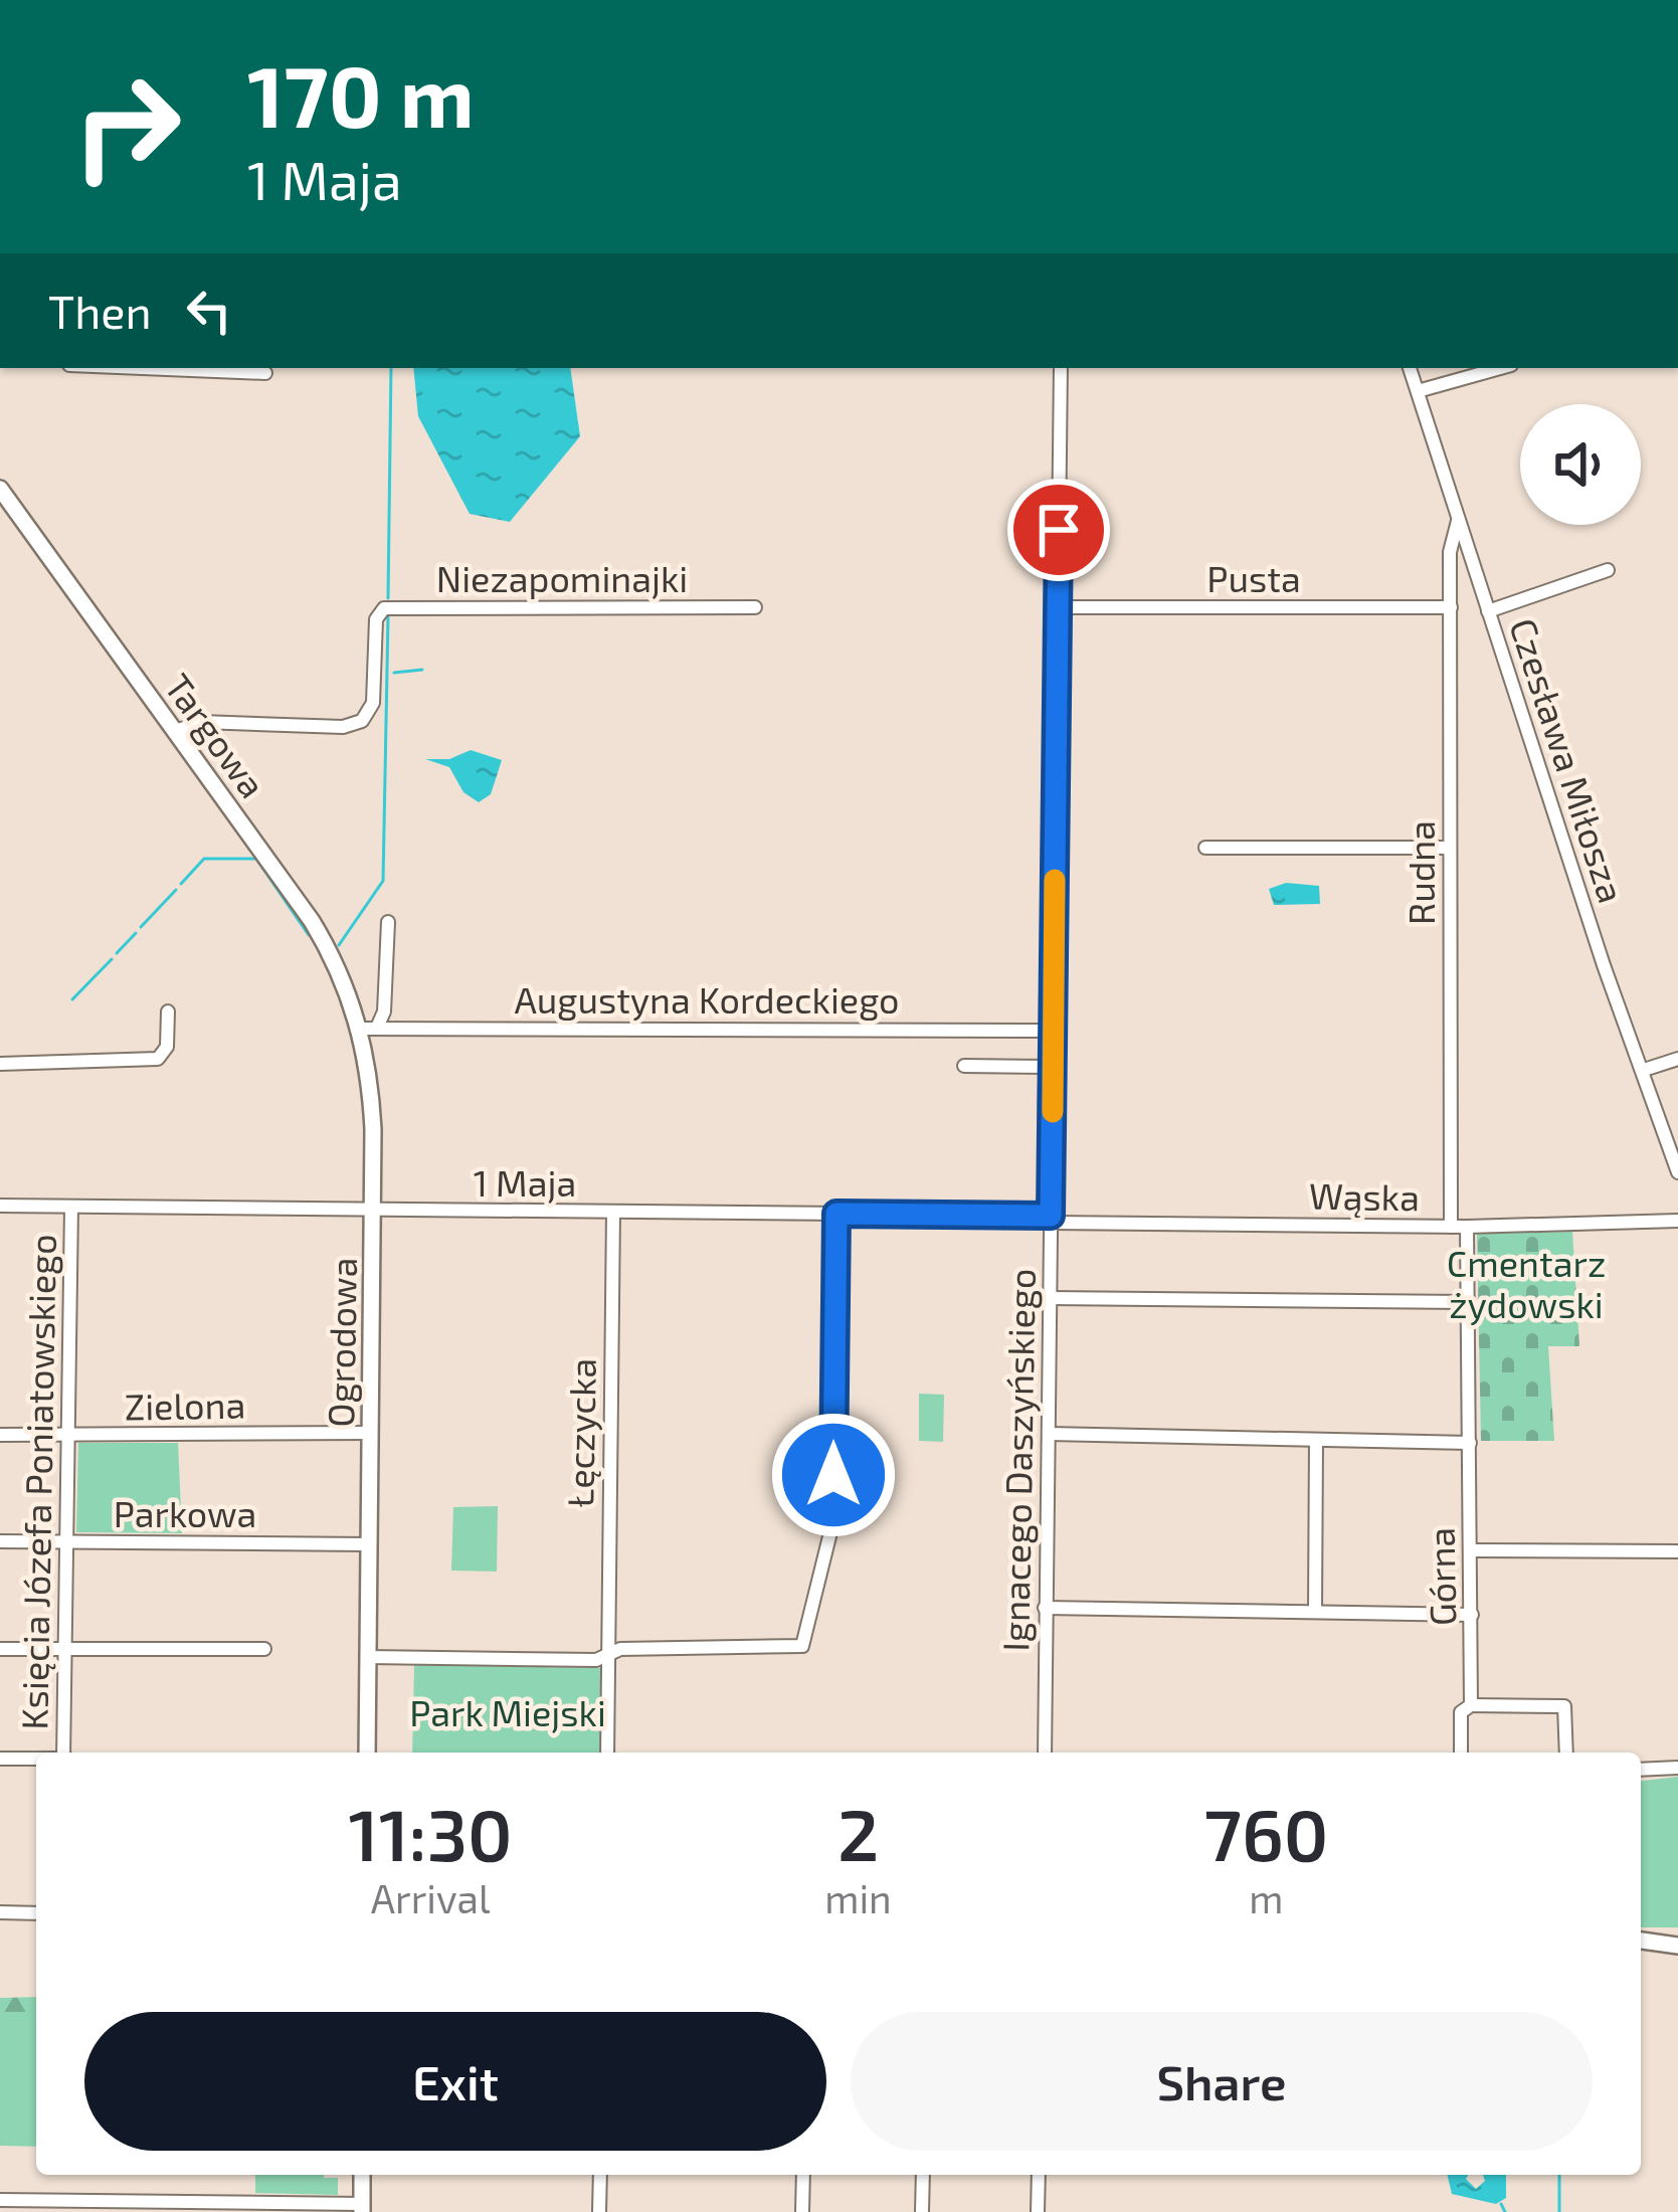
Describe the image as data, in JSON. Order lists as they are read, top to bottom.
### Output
{
  "streets": {
    "main road": ["Targowa", "Ogrodowa"],
    "street": [
      "Niezapominajki",
      "Pusta",
      "Czesława Miłosza",
      "Rudna",
      "Augustyna Kordeckiego",
      "1 Maja",
      "Wąska",
      "Zielona",
      "Łęczycka",
      "Ignacego Daszyńskiego",
      "Księcia Józefa Poniatowskiego",
      "Parkowa",
      "Górna"
    ]
  },
  "crossings": [
    ["Niezapominajki", "Targowa"],
    ["Pusta", "Rudna"],
    ["Pusta", "Ignacego Daszyńskiego"],
    ["Targowa", "Augustyna Kordeckiego"],
    ["Targowa", "Ogrodowa"],
    ["Czesława Miłosza", "Rudna"],
    ["Rudna", "Wąska"],
    ["Augustyna Kordeckiego", "Ogrodowa"],
    ["Augustyna Kordeckiego", "Ignacego Daszyńskiego"],
    ["1 Maja", "Wąska"],
    ["1 Maja", "Ogrodowa"],
    ["1 Maja", "Łęczycka"],
    ["1 Maja", "Ignacego Daszyńskiego"],
    ["1 Maja", "Księcia Józefa Poniatowskiego"],
    ["Wąska", "Ignacego Daszyńskiego"],
    ["Ogrodowa", "Zielona"],
    ["Ogrodowa", "Parkowa"],
    ["Zielona", "Księcia Józefa Poniatowskiego"],
    ["Księcia Józefa Poniatowskiego", "Parkowa"]
  ],
  "parks": ["Cmentarz żydowski", "Park Miejski"],
  "page": {
    "turn": ["170 m", "1 Maja"],
    "then": "Then",
    "eta": [
      "11:30",
      "Arrival",
      "2",
      "min",
      "760",
      "m"
    ],
    "buttons": ["Exit", "Share"]
  }
}
